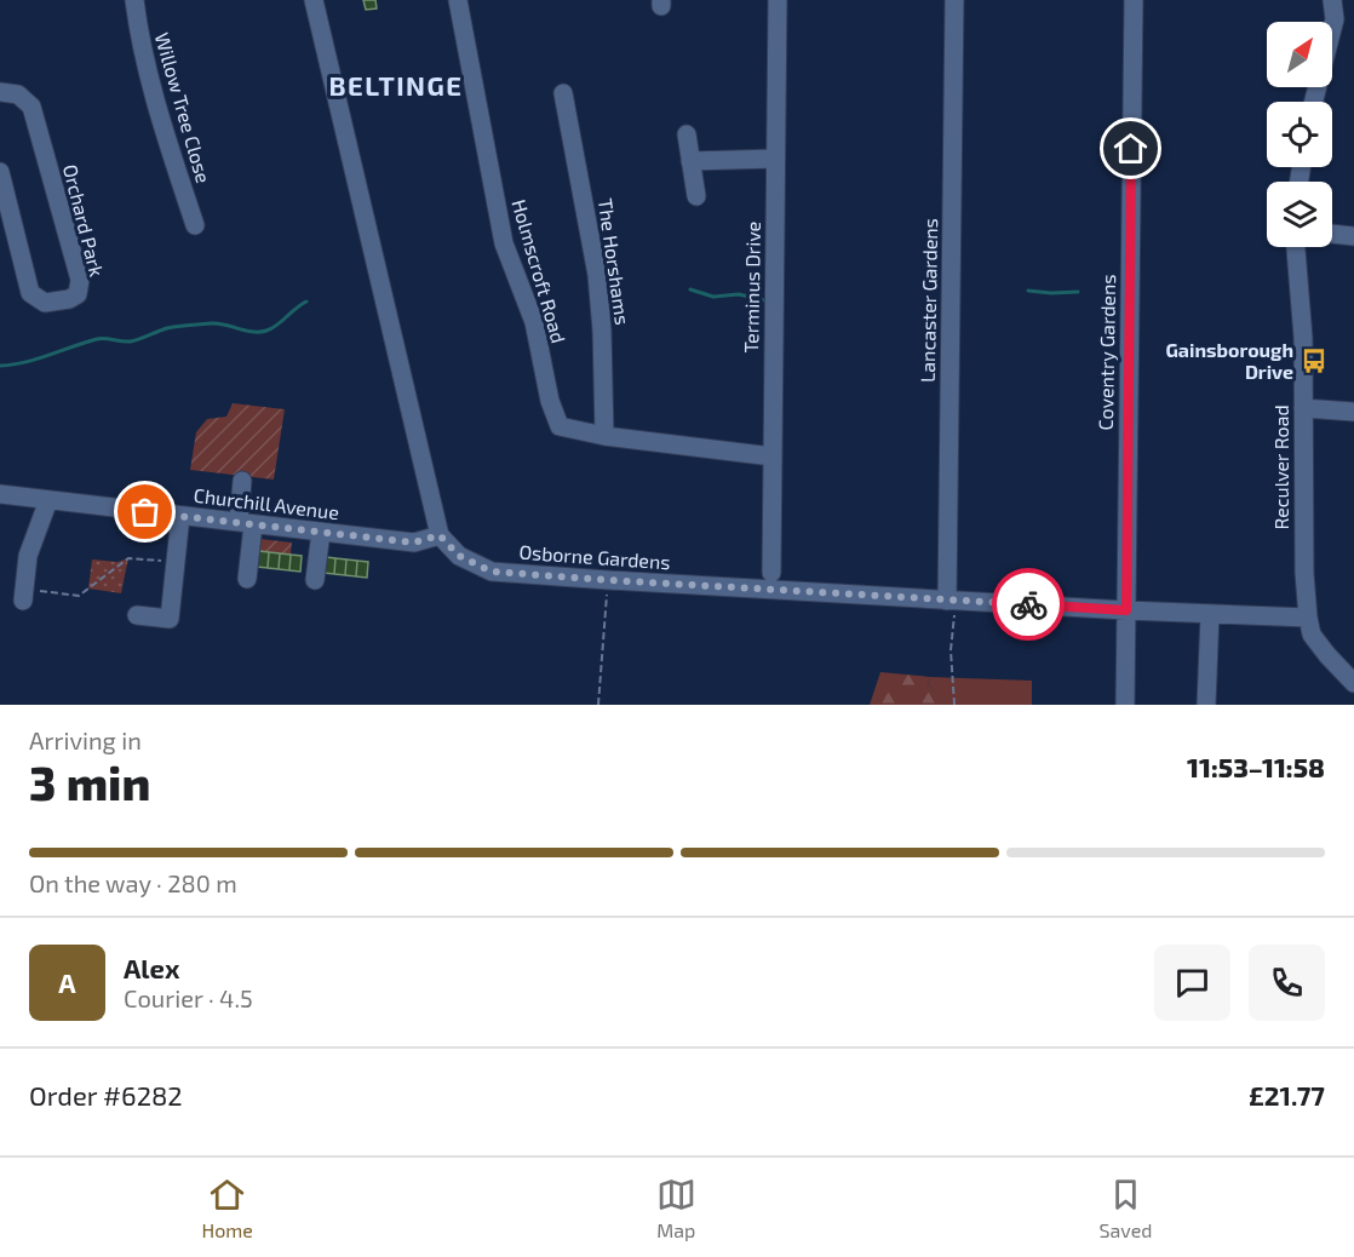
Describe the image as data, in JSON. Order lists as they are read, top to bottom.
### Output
{
  "streets": {
    "street": [
      "Willow Tree Close",
      "Orchard Park",
      "The Horshams",
      "Holmscroft Road",
      "Terminus Drive",
      "Lancaster Gardens",
      "Coventry Gardens",
      "Reculver Road",
      "Churchill Avenue",
      "Osborne Gardens"
    ]
  },
  "crossings": [
    ["The Horshams", "Holmscroft Road"],
    ["Holmscroft Road", "Terminus Drive"],
    ["Lancaster Gardens", "Osborne Gardens"],
    ["Coventry Gardens", "Osborne Gardens"],
    ["Reculver Road", "Osborne Gardens"],
    ["Churchill Avenue", "Osborne Gardens"]
  ],
  "districts": ["BELTINGE"],
  "places": {
    "bus stop": ["Gainsborough Drive"]
  },
  "north": "top right",
  "page": {
    "heading": ["3 min", "Arriving in", "11:53–11:58"],
    "panel": [
      "Alex",
      "Courier · 4.5",
      "Order #6282",
      "£21.77"
    ],
    "bar": "On the way · 280 m",
    "round": "A",
    "tabs": ["Home", "Map", "Saved"]
  }
}
